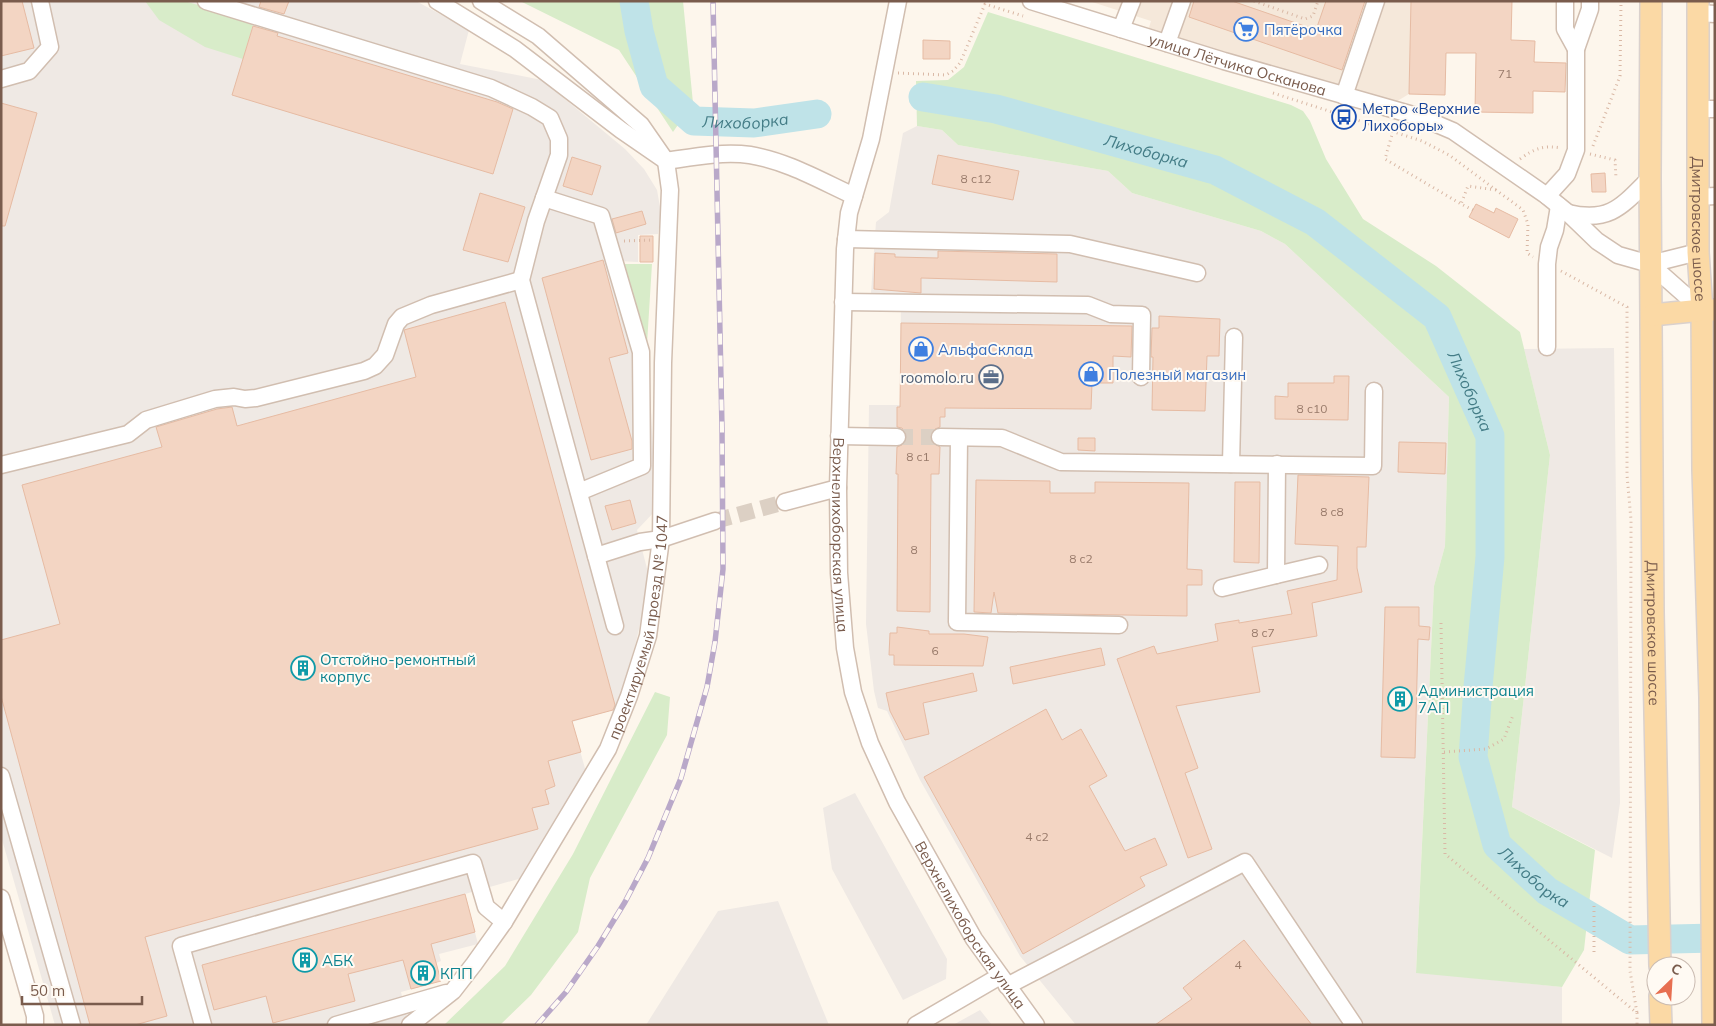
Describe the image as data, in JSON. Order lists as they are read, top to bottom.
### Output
{
  "streets": {
    "main road": ["Дмитровское шоссе"],
    "street": ["улица Лётчика Осканова", "Верхнелихоборская улица", "проектируемый проезд № 1047"]
  },
  "crossings": [
    ["улица Лётчика Осканова", "Дмитровское шоссе"]
  ],
  "water": ["Лихоборка"],
  "places": {
    "supermarket": ["Пятёрочка"],
    "bus stop": ["Метро «Верхние Лихоборы»"],
    "shop": ["АльфаСклад", "Полезный магазин"],
    "office": ["roomolo.ru"],
    "building": [
      "Отстойно-ремонтный корпус",
      "Администрация 7АП",
      "АБК",
      "КПП"
    ]
  },
  "house_numbers": [
    "71",
    "8 с12",
    "8 с10",
    "8 с1",
    "8 с8",
    "8",
    "8 с2",
    "8 с7",
    "6",
    "4 с2",
    "4"
  ],
  "scale_bar": "50 m",
  "north": "top right"
}
